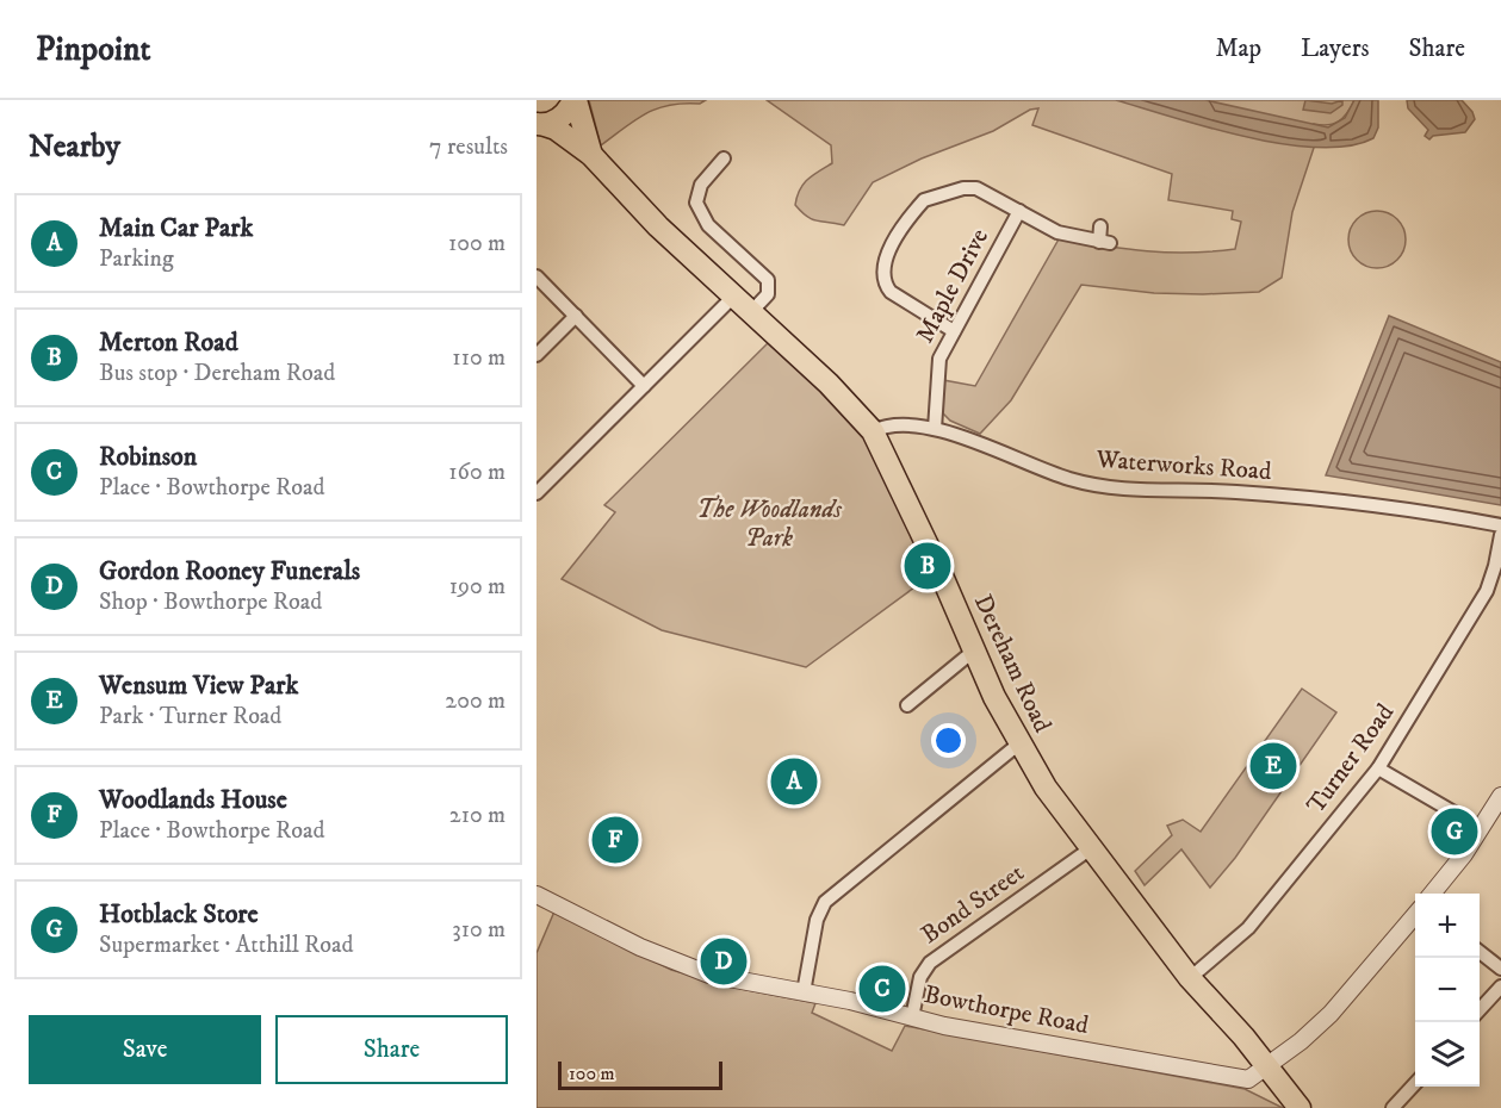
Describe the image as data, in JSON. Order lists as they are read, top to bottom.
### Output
{
  "streets": {
    "main road": ["Dereham Road"],
    "street": [
      "Maple Drive",
      "Waterworks Road",
      "Turner Road",
      "Bond Street",
      "Bowthorpe Road"
    ]
  },
  "crossings": [
    ["Maple Drive", "Waterworks Road"],
    ["Waterworks Road", "Dereham Road"],
    ["Dereham Road", "Turner Road"],
    ["Dereham Road", "Bond Street"],
    ["Dereham Road", "Bowthorpe Road"],
    ["Bond Street", "Bowthorpe Road"]
  ],
  "parks": ["The Woodlands Park"],
  "scale_bar": "100 m",
  "page": {
    "header": "Pinpoint",
    "nav": ["Map", "Layers", "Share"],
    "heading": ["Nearby", "7 results"],
    "list": [
      {
        "mark": "A",
        "name": "Main Car Park",
        "note": "Parking",
        "value": "100 m"
      },
      {
        "mark": "B",
        "name": "Merton Road",
        "note": "Bus stop · Dereham Road",
        "value": "110 m"
      },
      {
        "mark": "C",
        "name": "Robinson",
        "note": "Place · Bowthorpe Road",
        "value": "160 m"
      },
      {
        "mark": "D",
        "name": "Gordon Rooney Funerals",
        "note": "Shop · Bowthorpe Road",
        "value": "190 m"
      },
      {
        "mark": "E",
        "name": "Wensum View Park",
        "note": "Park · Turner Road",
        "value": "200 m"
      },
      {
        "mark": "F",
        "name": "Woodlands House",
        "note": "Place · Bowthorpe Road",
        "value": "210 m"
      },
      {
        "mark": "G",
        "name": "Hotblack Store",
        "note": "Supermarket · Atthill Road",
        "value": "310 m"
      }
    ],
    "pins": [
      "B",
      "E",
      "A",
      "G",
      "F",
      "D",
      "C"
    ],
    "map_buttons": ["+", "−"],
    "buttons": ["Save", "Share"],
    "scale": "100 m"
  }
}
